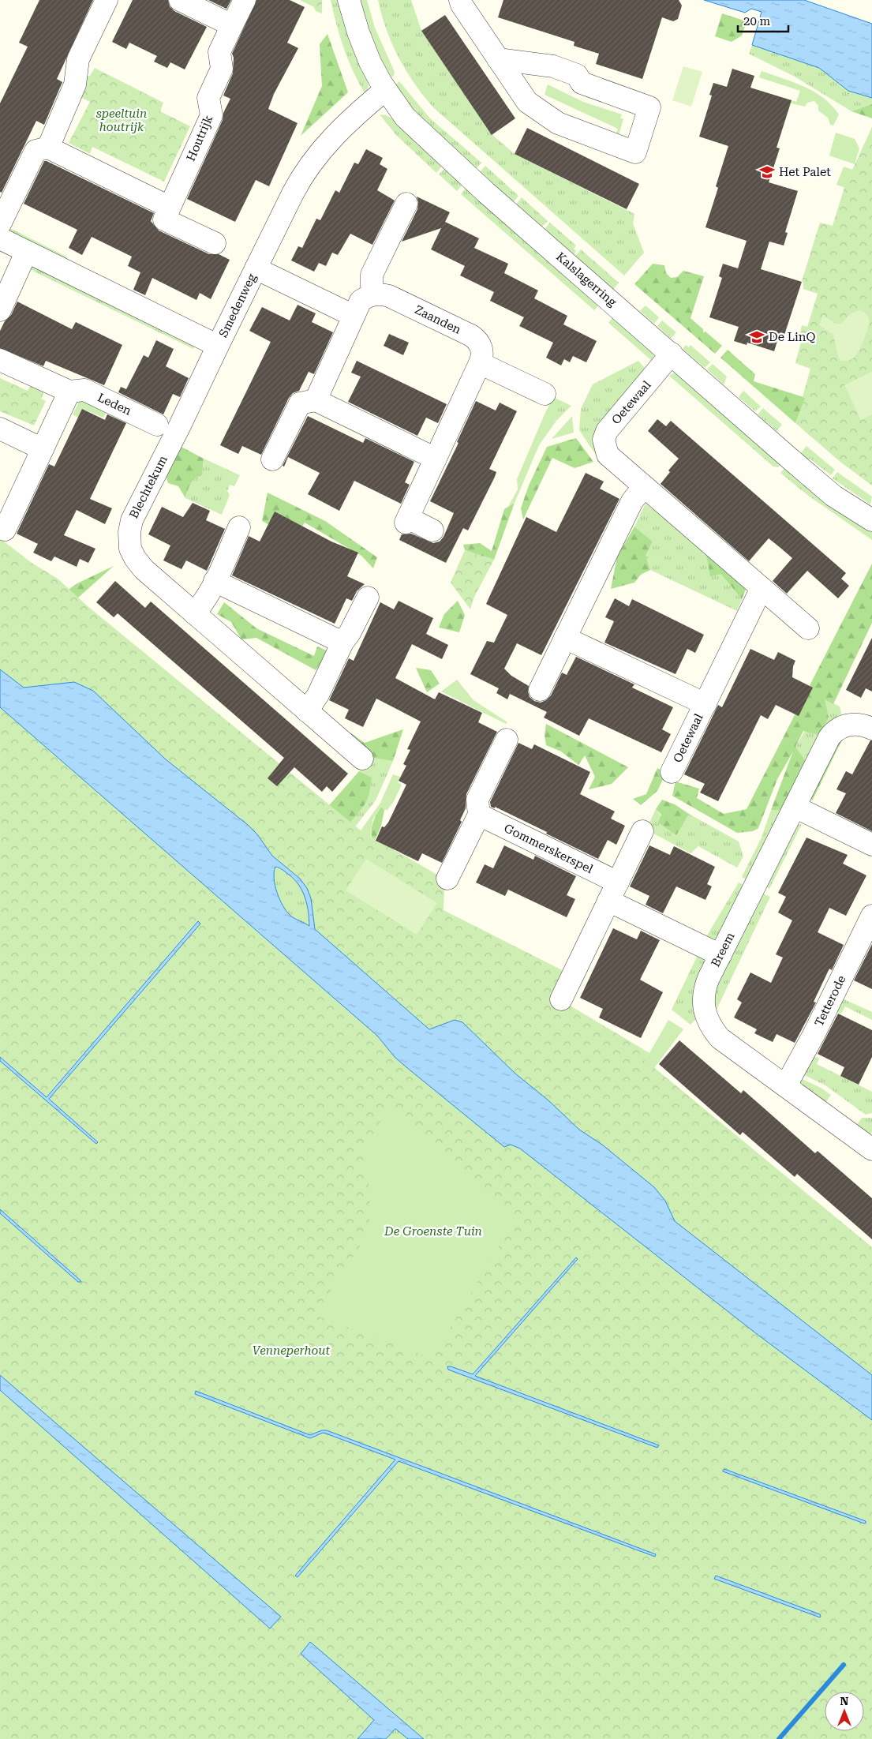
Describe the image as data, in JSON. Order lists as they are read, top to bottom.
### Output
{
  "streets": {
    "street": [
      "Houtrijk",
      "Kalslagerring",
      "Smedenweg",
      "Zaanden",
      "Oetewaal",
      "Leden",
      "Blechtekum",
      "Gommerskerspel",
      "Breem",
      "Tetterode"
    ]
  },
  "crossings": [
    ["Kalslagerring", "Smedenweg"],
    ["Kalslagerring", "Oetewaal"],
    ["Smedenweg", "Blechtekum"],
    ["Gommerskerspel", "Breem"],
    ["Breem", "Tetterode"]
  ],
  "parks": ["speeltuin houtrijk", "De Groenste Tuin", "Venneperhout"],
  "places": {
    "school or university": ["Het Palet", "De LinQ"]
  },
  "scale_bar": "20 m",
  "north": "top"
}
